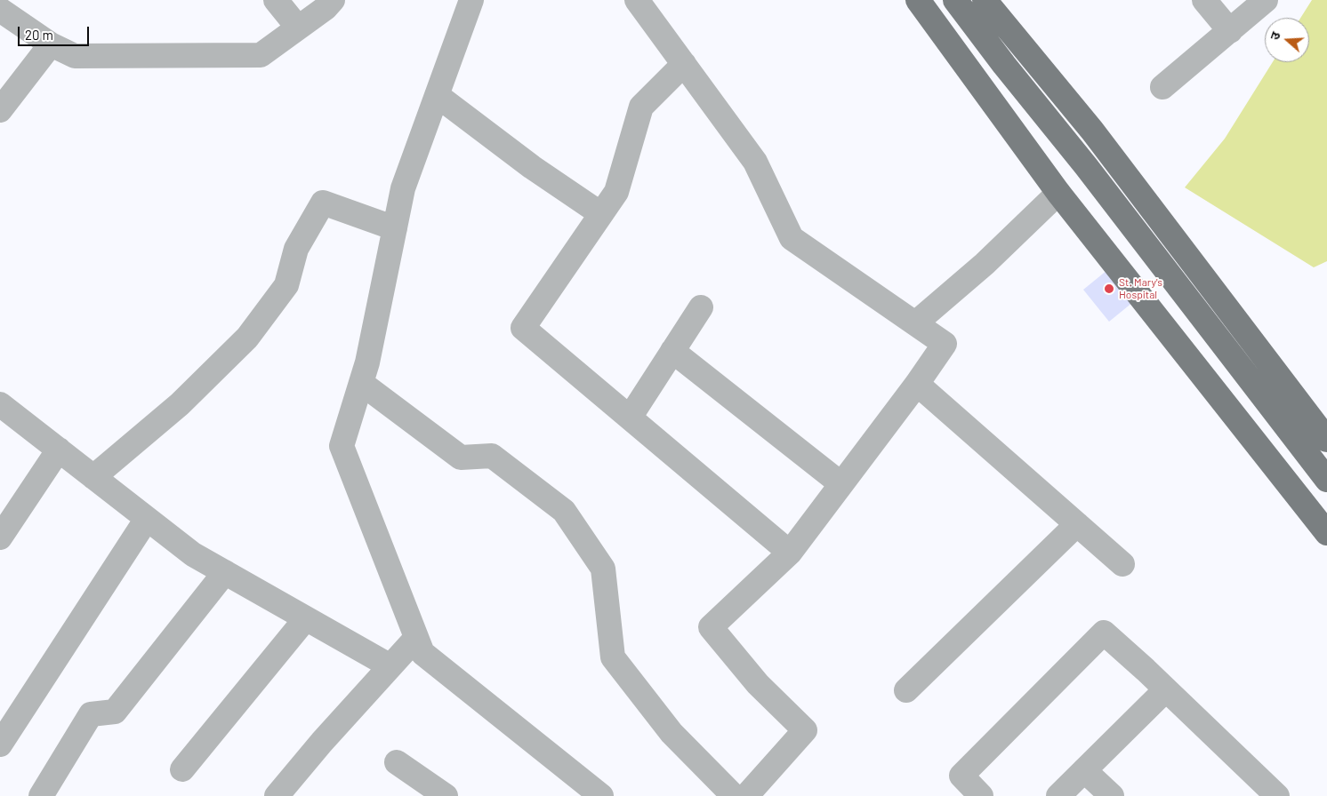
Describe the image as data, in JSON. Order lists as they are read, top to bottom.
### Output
{
  "places": ["St. Mary's Hospital"],
  "scale_bar": "20 m",
  "north": "left"
}
